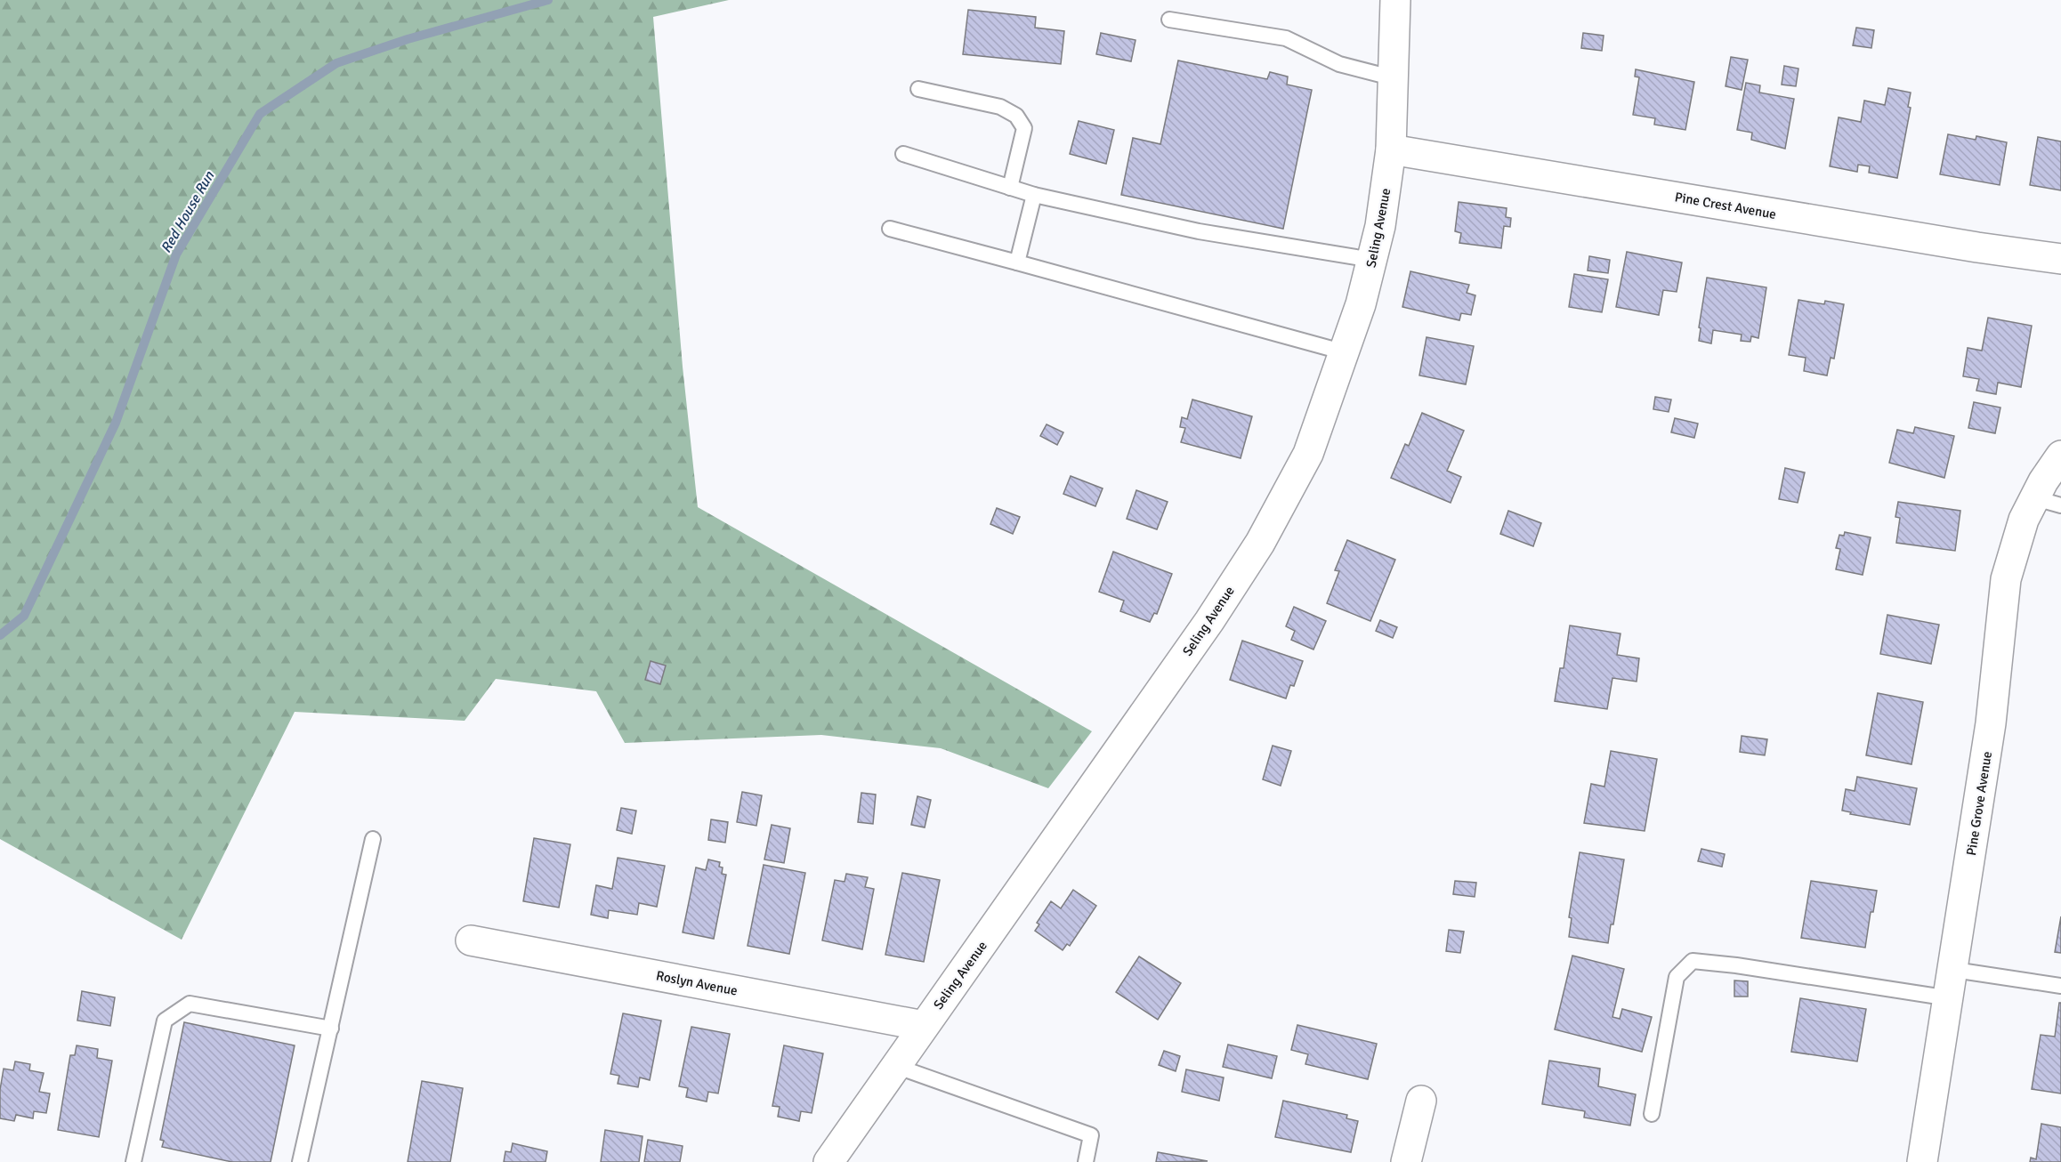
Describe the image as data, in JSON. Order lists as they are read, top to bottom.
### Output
{
  "streets": {
    "street": [
      "Pine Crest Avenue",
      "Seling Avenue",
      "Pine Grove Avenue",
      "Roslyn Avenue"
    ]
  },
  "crossings": [
    ["Pine Crest Avenue", "Seling Avenue"],
    ["Seling Avenue", "Roslyn Avenue"]
  ],
  "water": ["Red House Run"]
}
